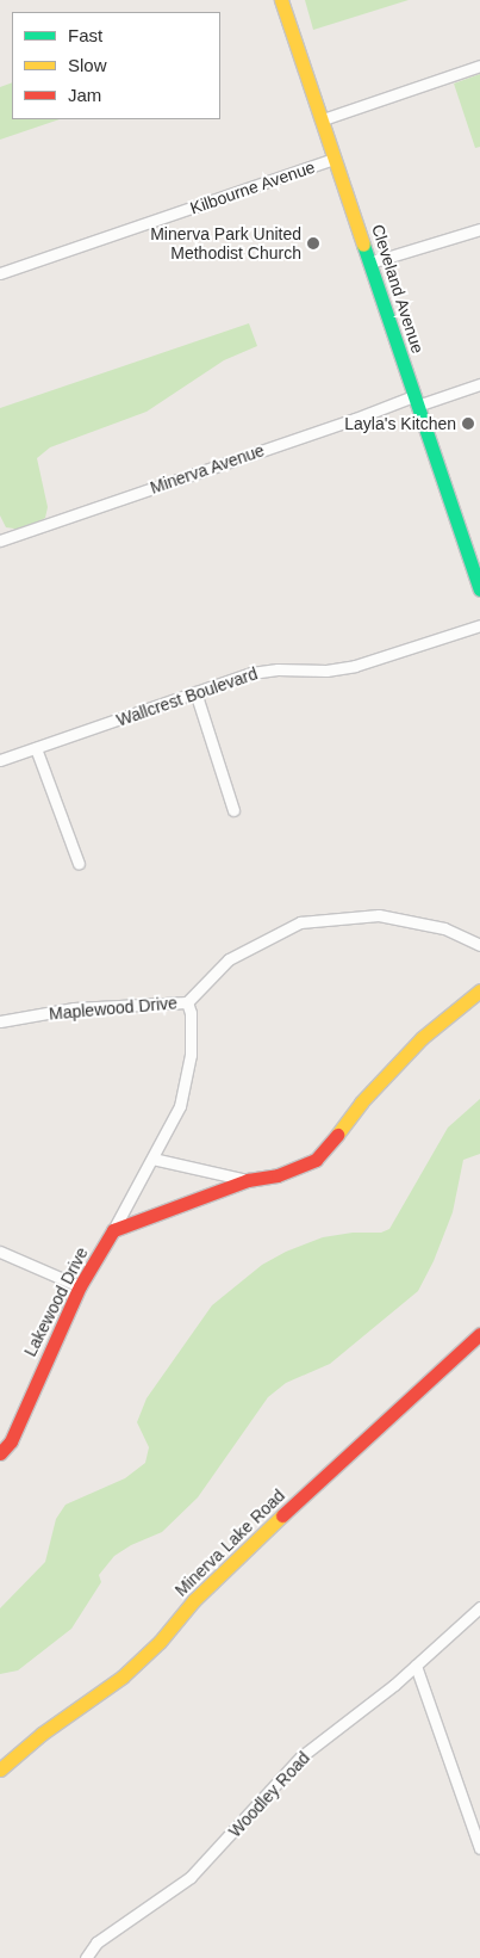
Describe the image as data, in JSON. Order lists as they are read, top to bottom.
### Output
{
  "streets": {
    "street": [
      "Kilbourne Avenue",
      "Cleveland Avenue",
      "Minerva Avenue",
      "Wallcrest Boulevard",
      "Maplewood Drive",
      "Lakewood Drive",
      "Minerva Lake Road",
      "Woodley Road"
    ]
  },
  "crossings": [
    ["Kilbourne Avenue", "Cleveland Avenue"],
    ["Cleveland Avenue", "Minerva Avenue"]
  ],
  "places": ["Minerva Park United Methodist Church", "Layla's Kitchen"],
  "legend": ["Fast", "Slow", "Jam"]
}
